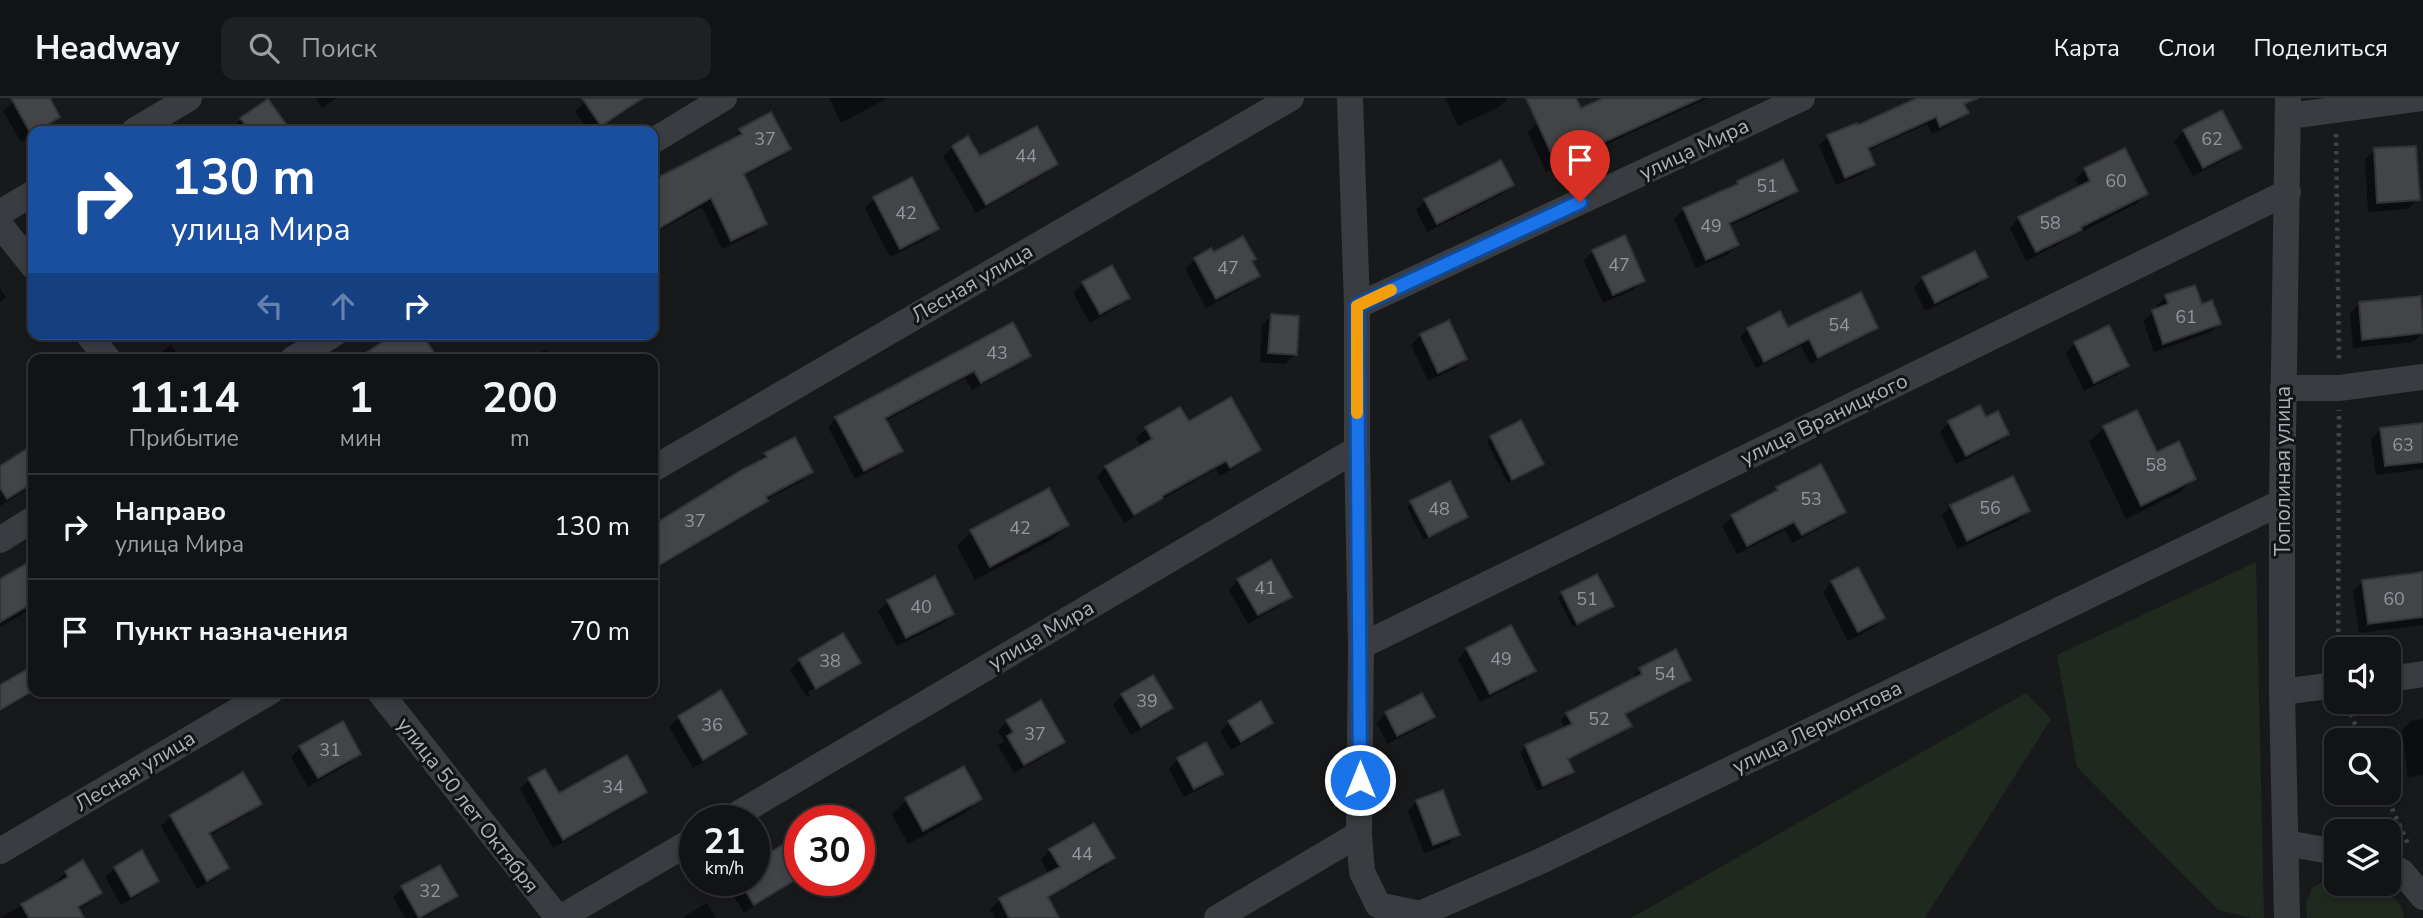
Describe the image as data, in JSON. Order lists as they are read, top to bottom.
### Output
{
  "streets": {
    "street": [
      "улица Мира",
      "Лесная улица",
      "улица Враницкого",
      "Тополиная улица",
      "улица Лермонтова",
      "улица 50 лет Октября"
    ]
  },
  "crossings": [
    ["улица Враницкого", "Тополиная улица"],
    ["Тополиная улица", "улица Лермонтова"]
  ],
  "house_numbers": [
    "37",
    "62",
    "44",
    "60",
    "51",
    "42",
    "58",
    "49",
    "47",
    "47",
    "61",
    "54",
    "43",
    "63",
    "58",
    "53",
    "56",
    "48",
    "37",
    "42",
    "41",
    "51",
    "60",
    "40",
    "49",
    "38",
    "54",
    "39",
    "52",
    "36",
    "37",
    "31",
    "34",
    "44",
    "32"
  ],
  "page": {
    "header": "Headway",
    "search": "Поиск",
    "nav": ["Карта", "Слои", "Поделиться"],
    "turn": ["130 m", "улица Мира"],
    "eta": [
      "11:14",
      "Прибытие",
      "1",
      "мин",
      "200",
      "m"
    ],
    "list": [
      {
        "name": "Направо",
        "note": "улица Мира",
        "value": "130 m"
      },
      {
        "name": "Пункт назначения",
        "value": "70 m"
      }
    ],
    "speed": "21 km/h",
    "limit": "30"
  }
}
